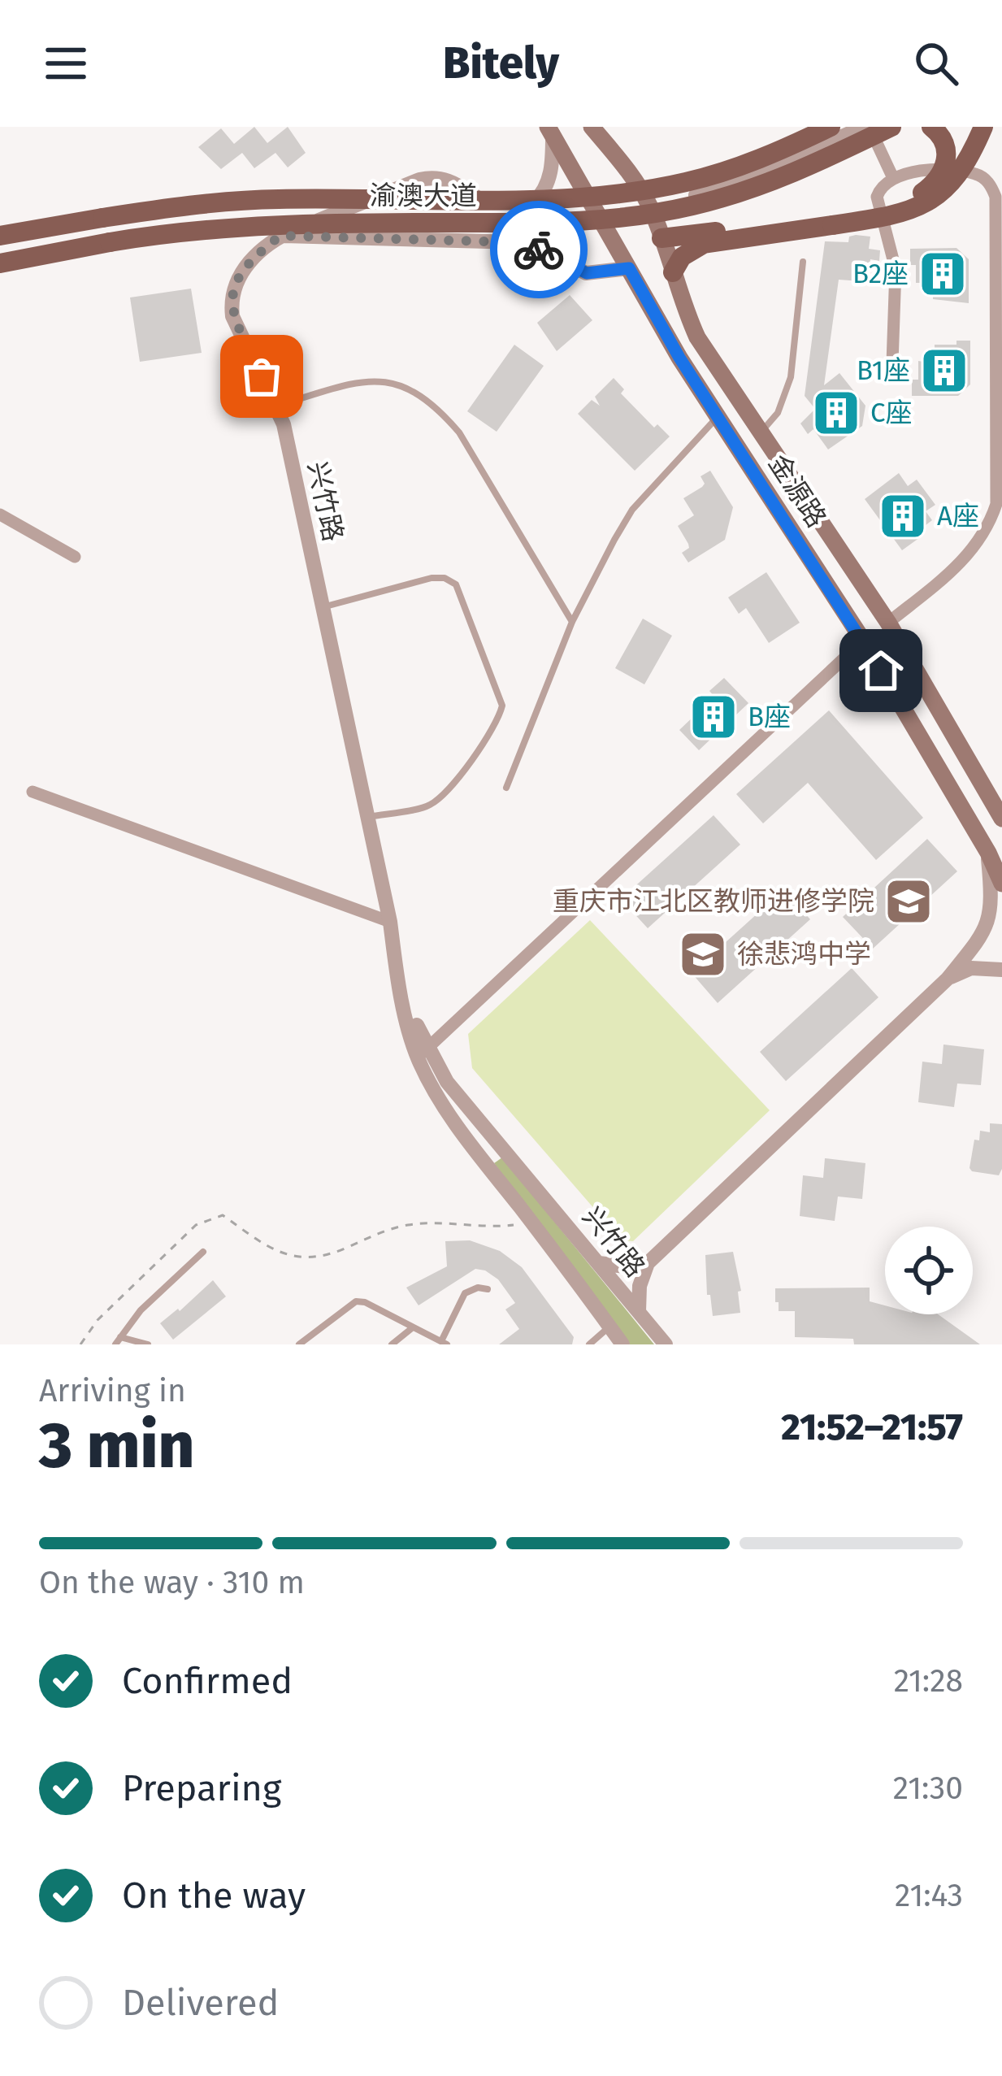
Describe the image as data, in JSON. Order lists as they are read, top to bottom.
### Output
{
  "streets": {
    "main road": ["渝澳大道", "金源路"],
    "street": ["兴竹路"]
  },
  "crossings": [
    ["金源路", "兴竹路"]
  ],
  "places": {
    "building": [
      "B2座",
      "B1座",
      "C座",
      "A座",
      "B座"
    ],
    "school or university": ["重庆市江北区教师进修学院", "徐悲鸿中学"]
  },
  "page": {
    "header": "Bitely",
    "heading": ["3 min", "Arriving in", "21:52–21:57"],
    "bar": "On the way · 310 m",
    "list": [
      ["Confirmed", "21:28"],
      ["Preparing", "21:30"],
      ["On the way", "21:43"],
      "Delivered"
    ]
  }
}
